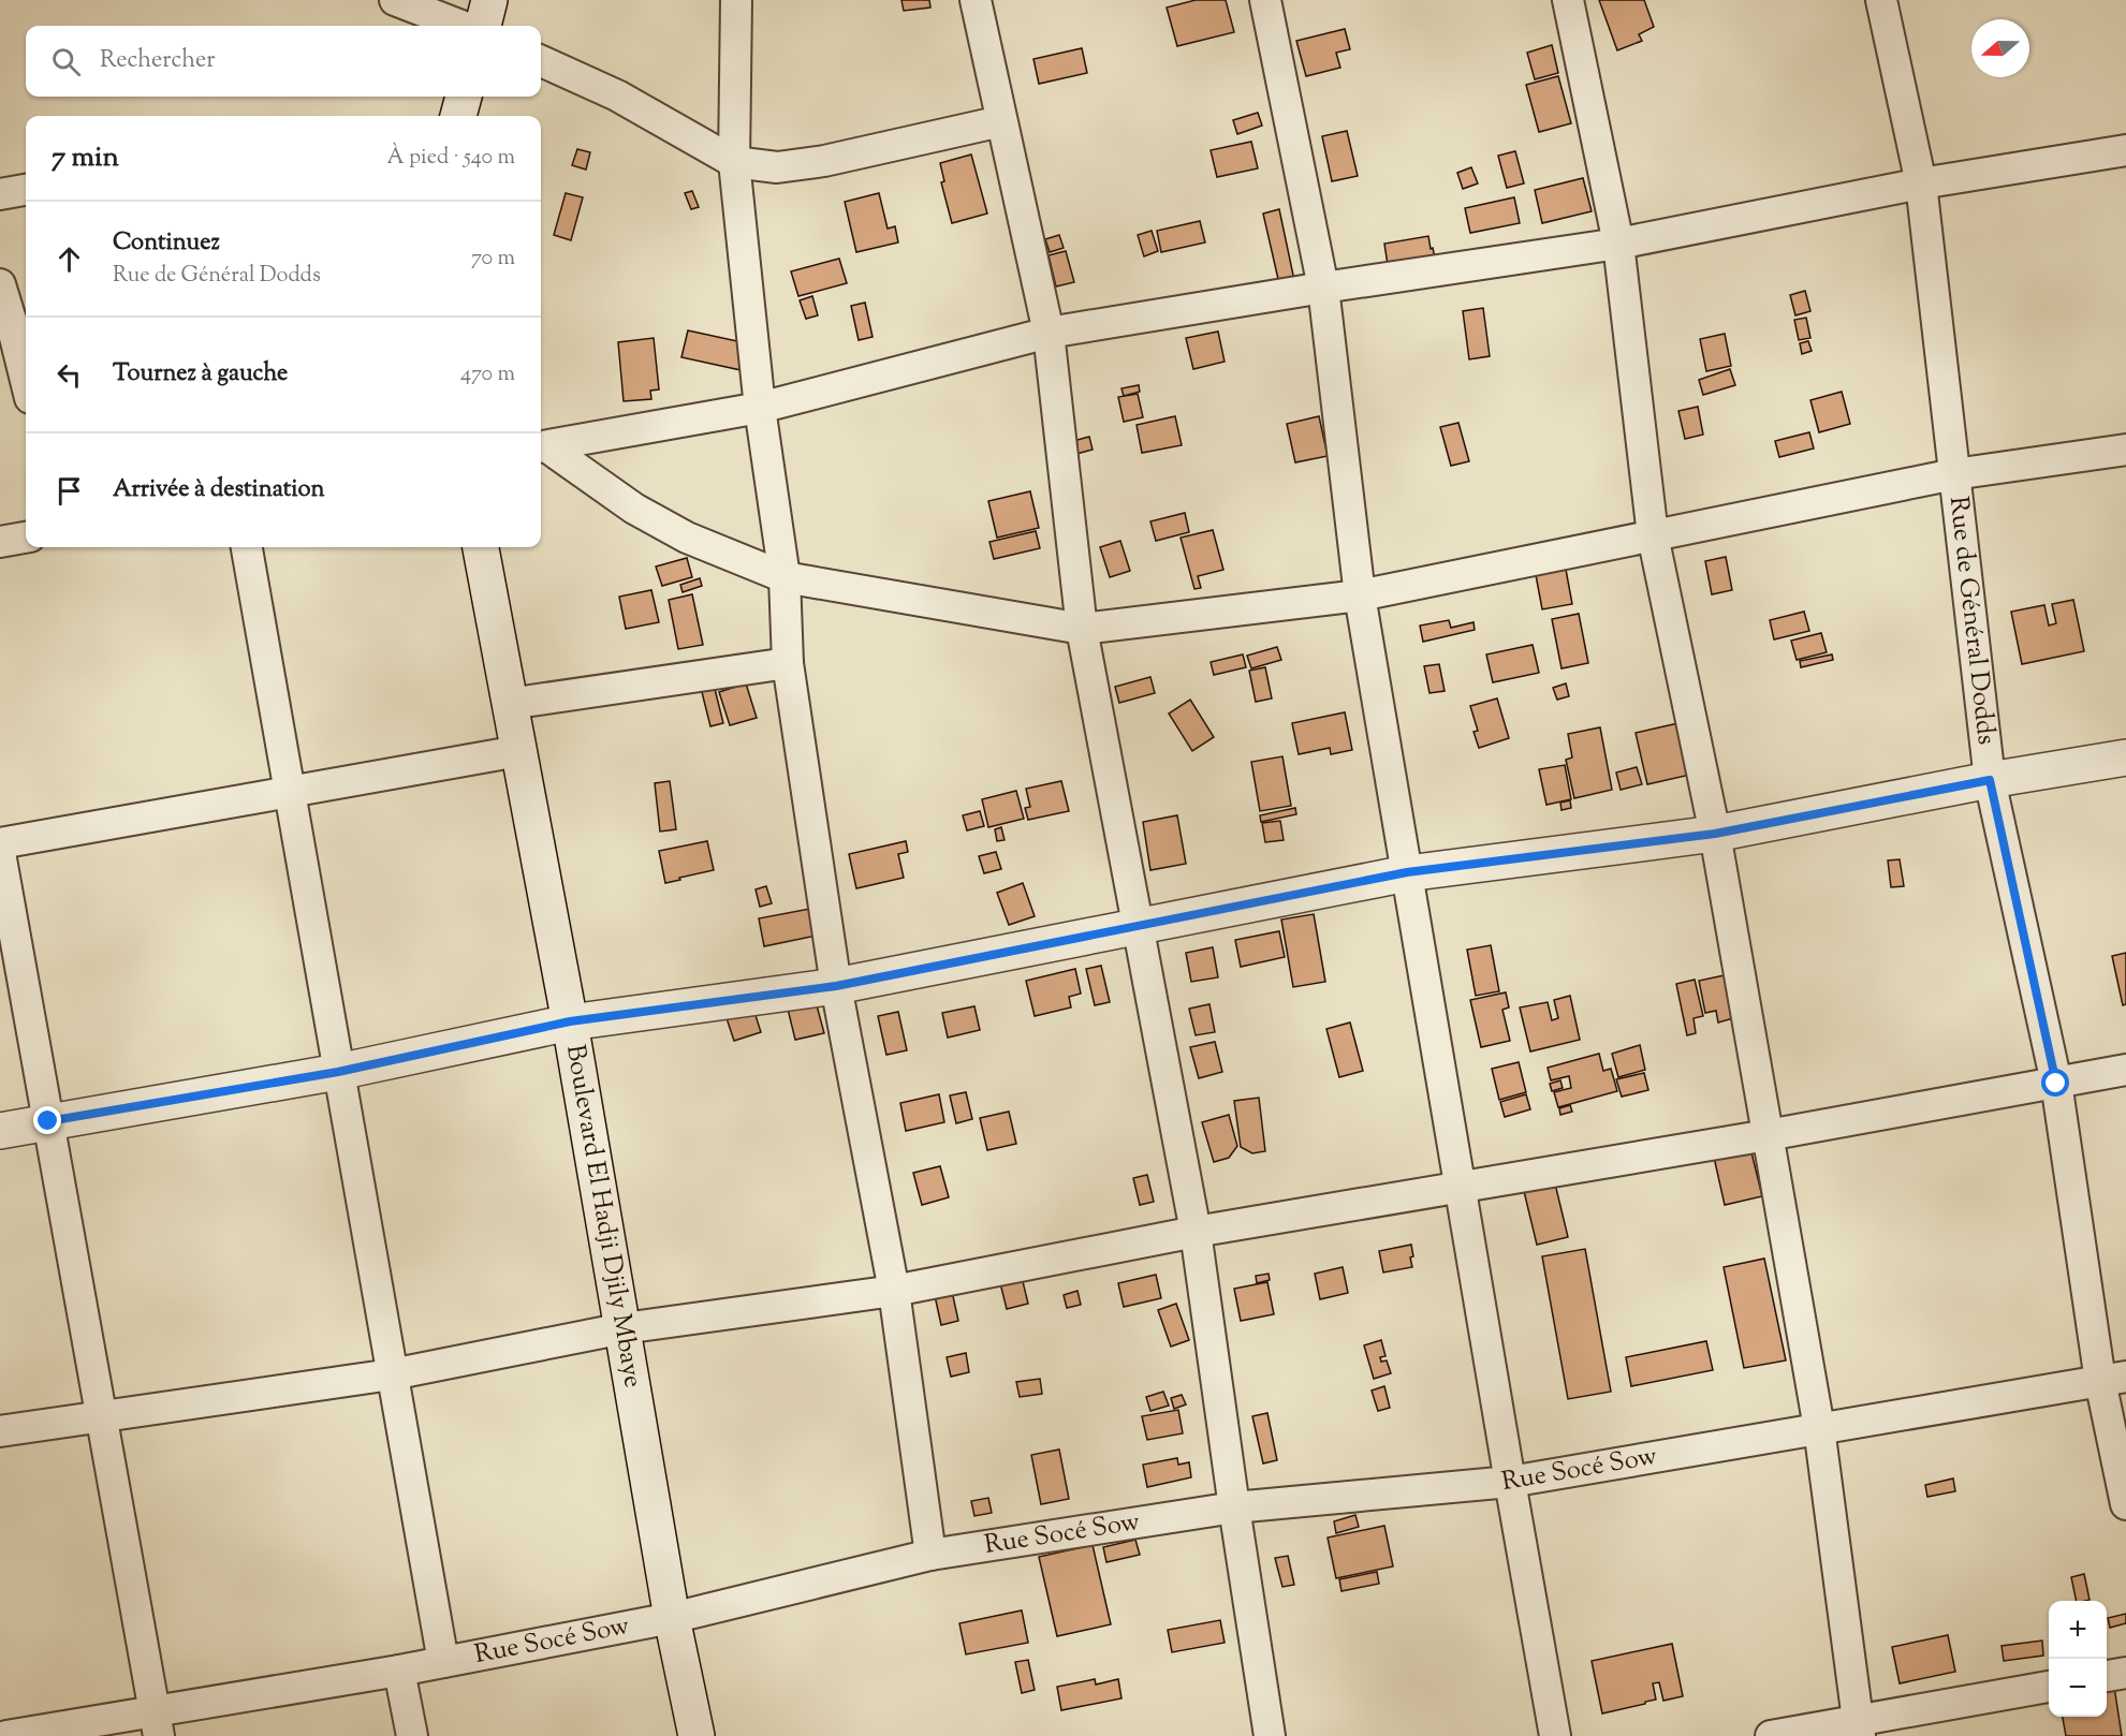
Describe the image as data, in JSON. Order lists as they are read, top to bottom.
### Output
{
  "streets": {
    "street": ["Rue de Général Dodds", "Boulevard El Hadji Djily Mbaye", "Rue Socé Sow"]
  },
  "crossings": [
    ["Rue de Général Dodds", "Rue Socé Sow"],
    ["Boulevard El Hadji Djily Mbaye", "Rue Socé Sow"]
  ],
  "north": "left",
  "page": {
    "search": "Rechercher",
    "heading": ["7 min", "À pied · 540 m"],
    "list": [
      ["Continuez", "Rue de Général Dodds", "70 m"],
      ["Tournez à gauche", "470 m"],
      "Arrivée à destination"
    ],
    "map_buttons": ["+", "−"]
  }
}
